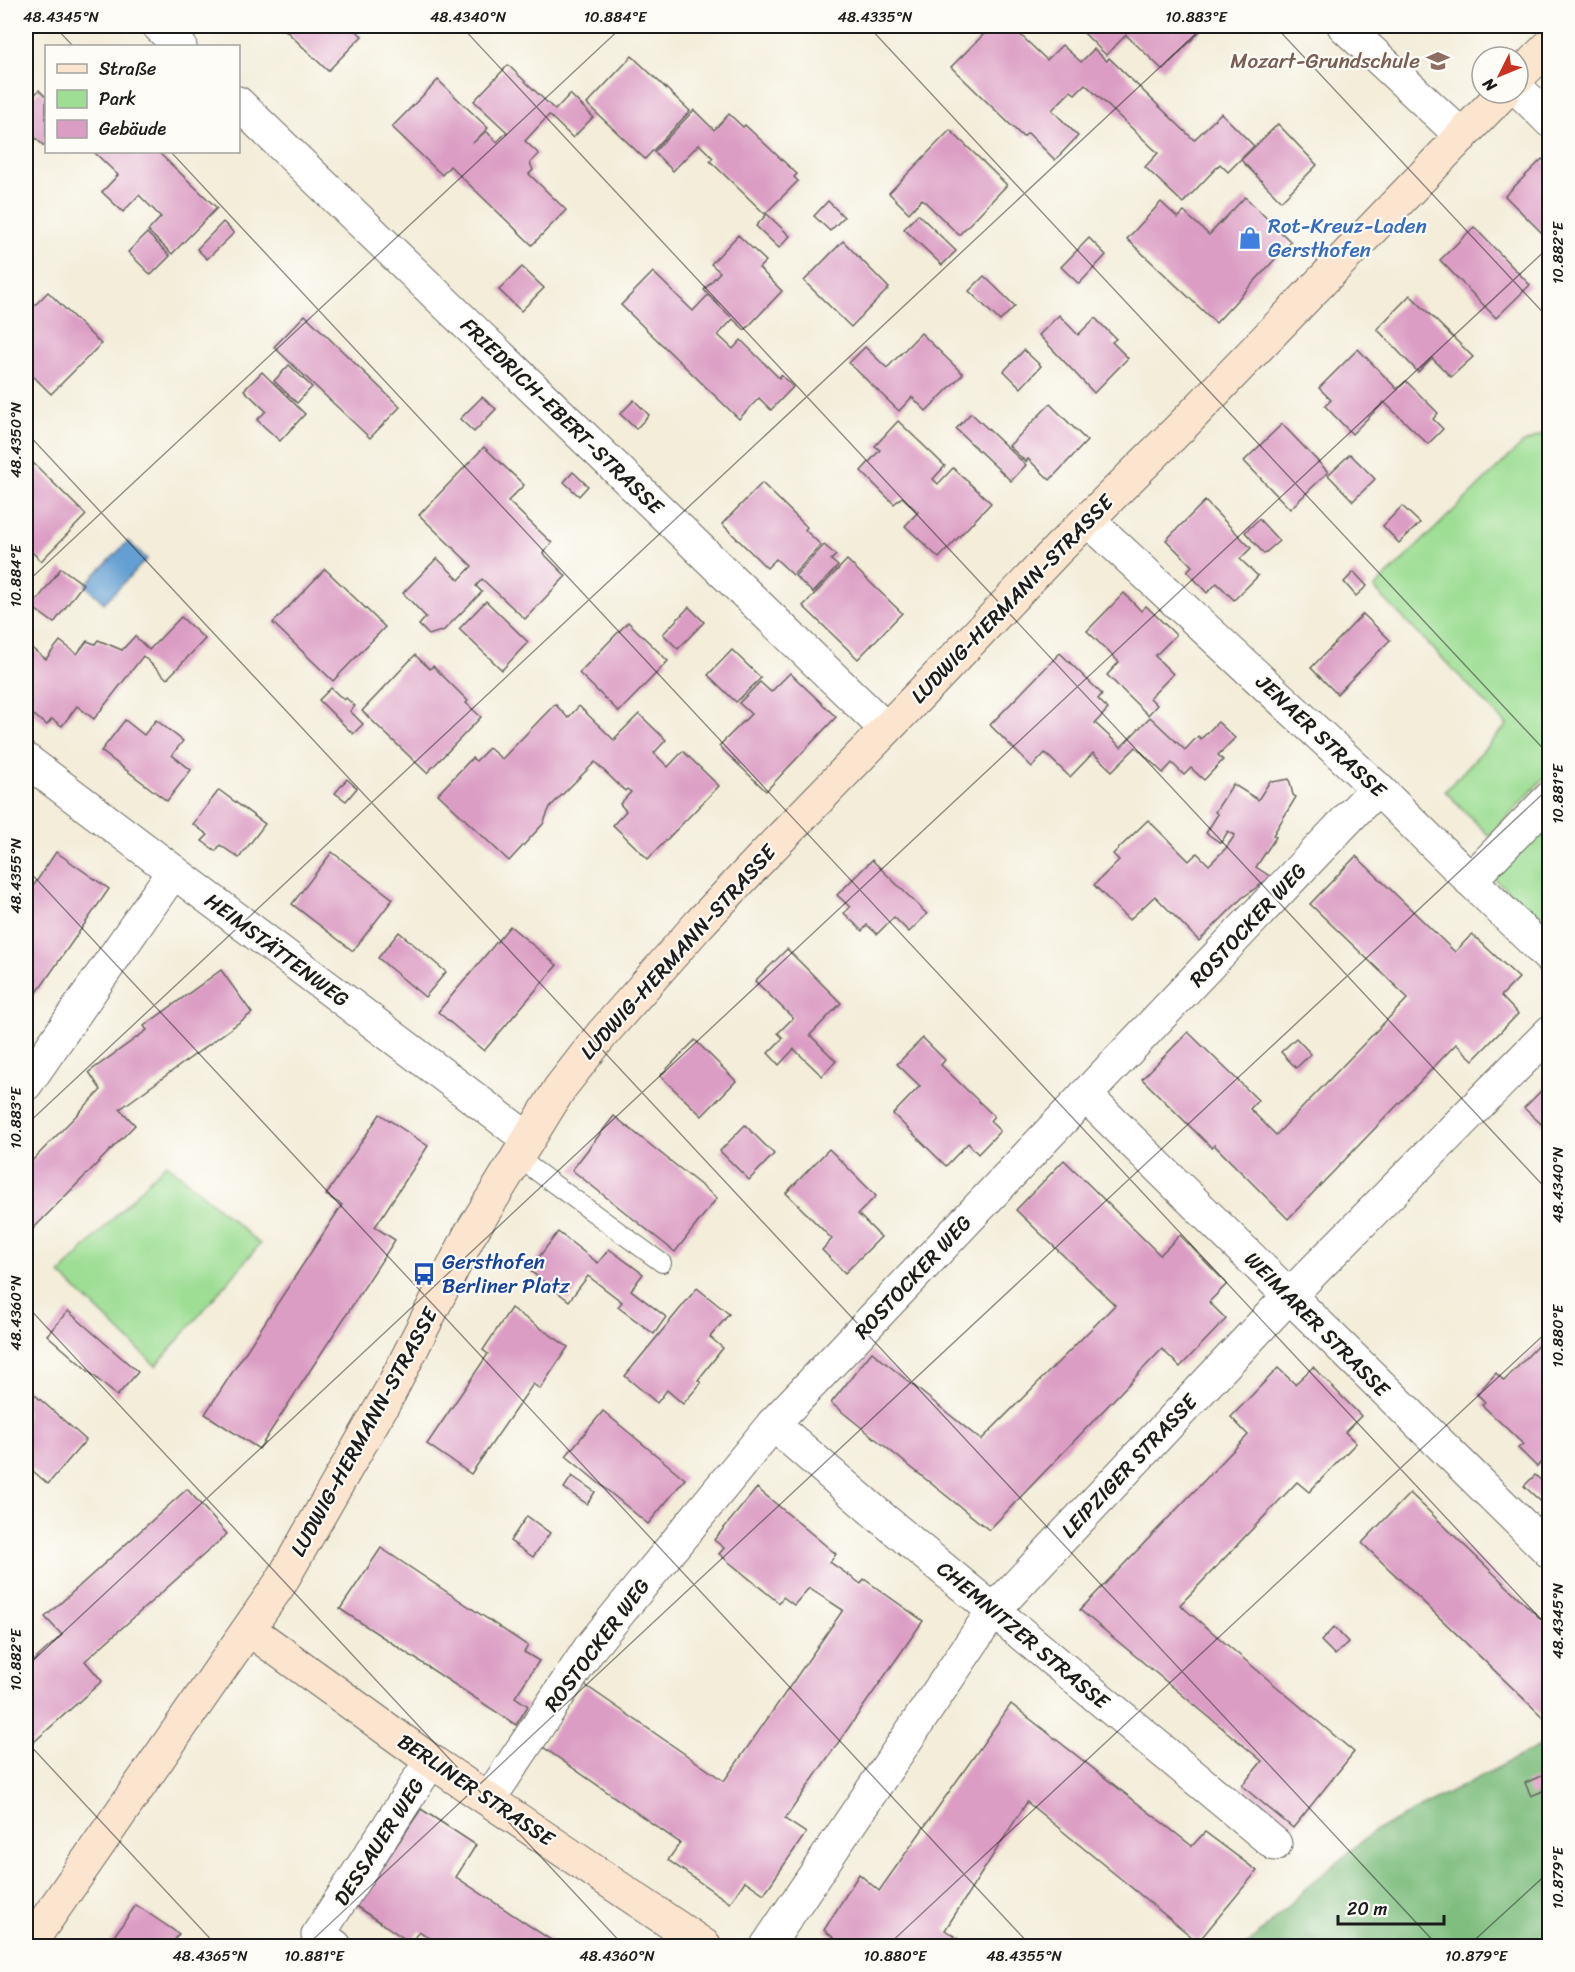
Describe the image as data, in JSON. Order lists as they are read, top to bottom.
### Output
{
  "streets": {
    "street": [
      "FRIEDRICH-EBERT-STRASSE",
      "LUDWIG-HERMANN-STRASSE",
      "JENAER STRASSE",
      "ROSTOCKER WEG",
      "HEIMSTÄTTENWEG",
      "WEIMARER STRASSE",
      "LEIPZIGER STRASSE",
      "CHEMNITZER STRASSE",
      "BERLINER STRASSE",
      "DESSAUER WEG"
    ]
  },
  "crossings": [
    ["FRIEDRICH-EBERT-STRASSE", "LUDWIG-HERMANN-STRASSE"],
    ["LUDWIG-HERMANN-STRASSE", "JENAER STRASSE"],
    ["LUDWIG-HERMANN-STRASSE", "HEIMSTÄTTENWEG"],
    ["LUDWIG-HERMANN-STRASSE", "BERLINER STRASSE"],
    ["JENAER STRASSE", "ROSTOCKER WEG"],
    ["ROSTOCKER WEG", "WEIMARER STRASSE"],
    ["ROSTOCKER WEG", "CHEMNITZER STRASSE"],
    ["ROSTOCKER WEG", "BERLINER STRASSE"],
    ["WEIMARER STRASSE", "LEIPZIGER STRASSE"],
    ["LEIPZIGER STRASSE", "CHEMNITZER STRASSE"],
    ["BERLINER STRASSE", "DESSAUER WEG"]
  ],
  "places": {
    "school or university": ["Mozart-Grundschule"],
    "shop": ["Rot-Kreuz-Laden Gersthofen"],
    "bus stop": ["Gersthofen Berliner Platz"]
  },
  "legend": ["Straße", "Park", "Gebäude"],
  "scale_bar": "20 m",
  "north": "bottom left",
  "coordinates": [
    "48.4345°N",
    "48.4340°N",
    "10.884°E",
    "48.4335°N",
    "10.883°E",
    "10.882°E",
    "48.4350°N",
    "10.881°E",
    "48.4355°N",
    "48.4360°N",
    "10.880°E",
    "10.879°E",
    "48.4365°N"
  ]
}
